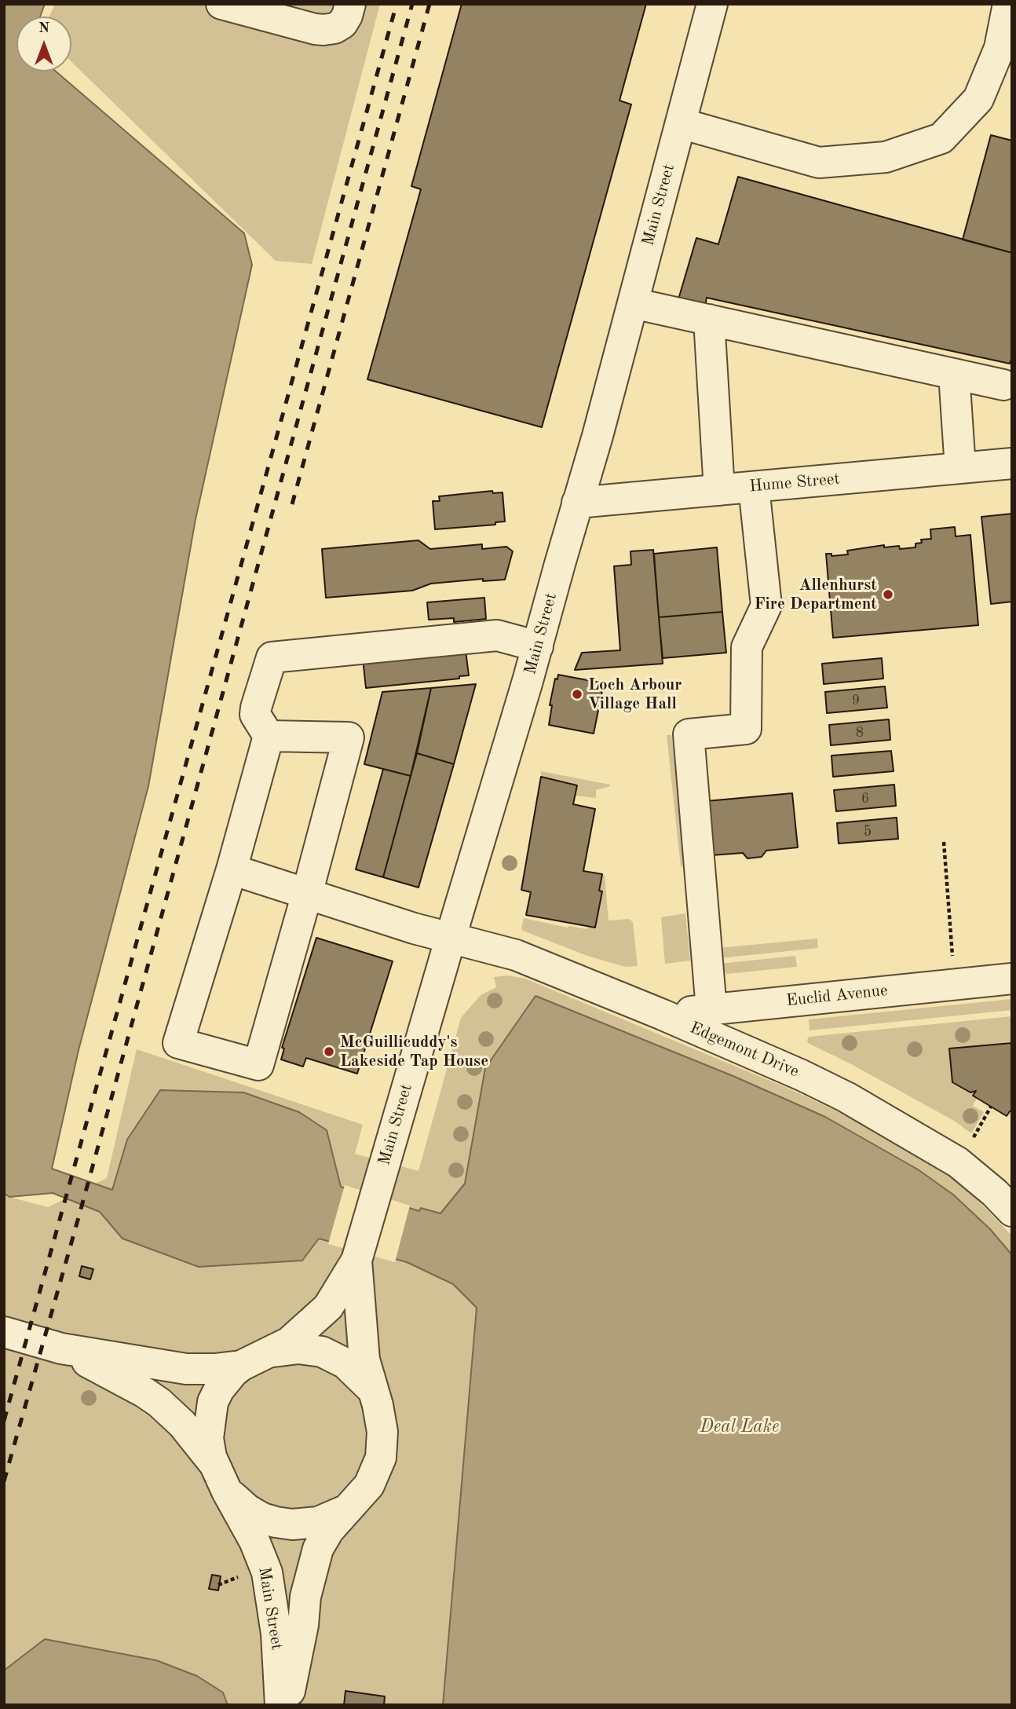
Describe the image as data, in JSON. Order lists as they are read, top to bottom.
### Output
{
  "streets": {
    "street": [
      "Main Street",
      "Hume Street",
      "Euclid Avenue",
      "Edgemont Drive"
    ]
  },
  "crossings": [
    ["Main Street", "Hume Street"],
    ["Main Street", "Edgemont Drive"],
    ["Euclid Avenue", "Edgemont Drive"]
  ],
  "water": ["Deal Lake"],
  "places": ["Allenhurst Fire Department", "Loch Arbour Village Hall", "McGuillicuddy's Lakeside Tap House"],
  "house_numbers": [
    "9",
    "8",
    "6",
    "5"
  ],
  "north": "top"
}
